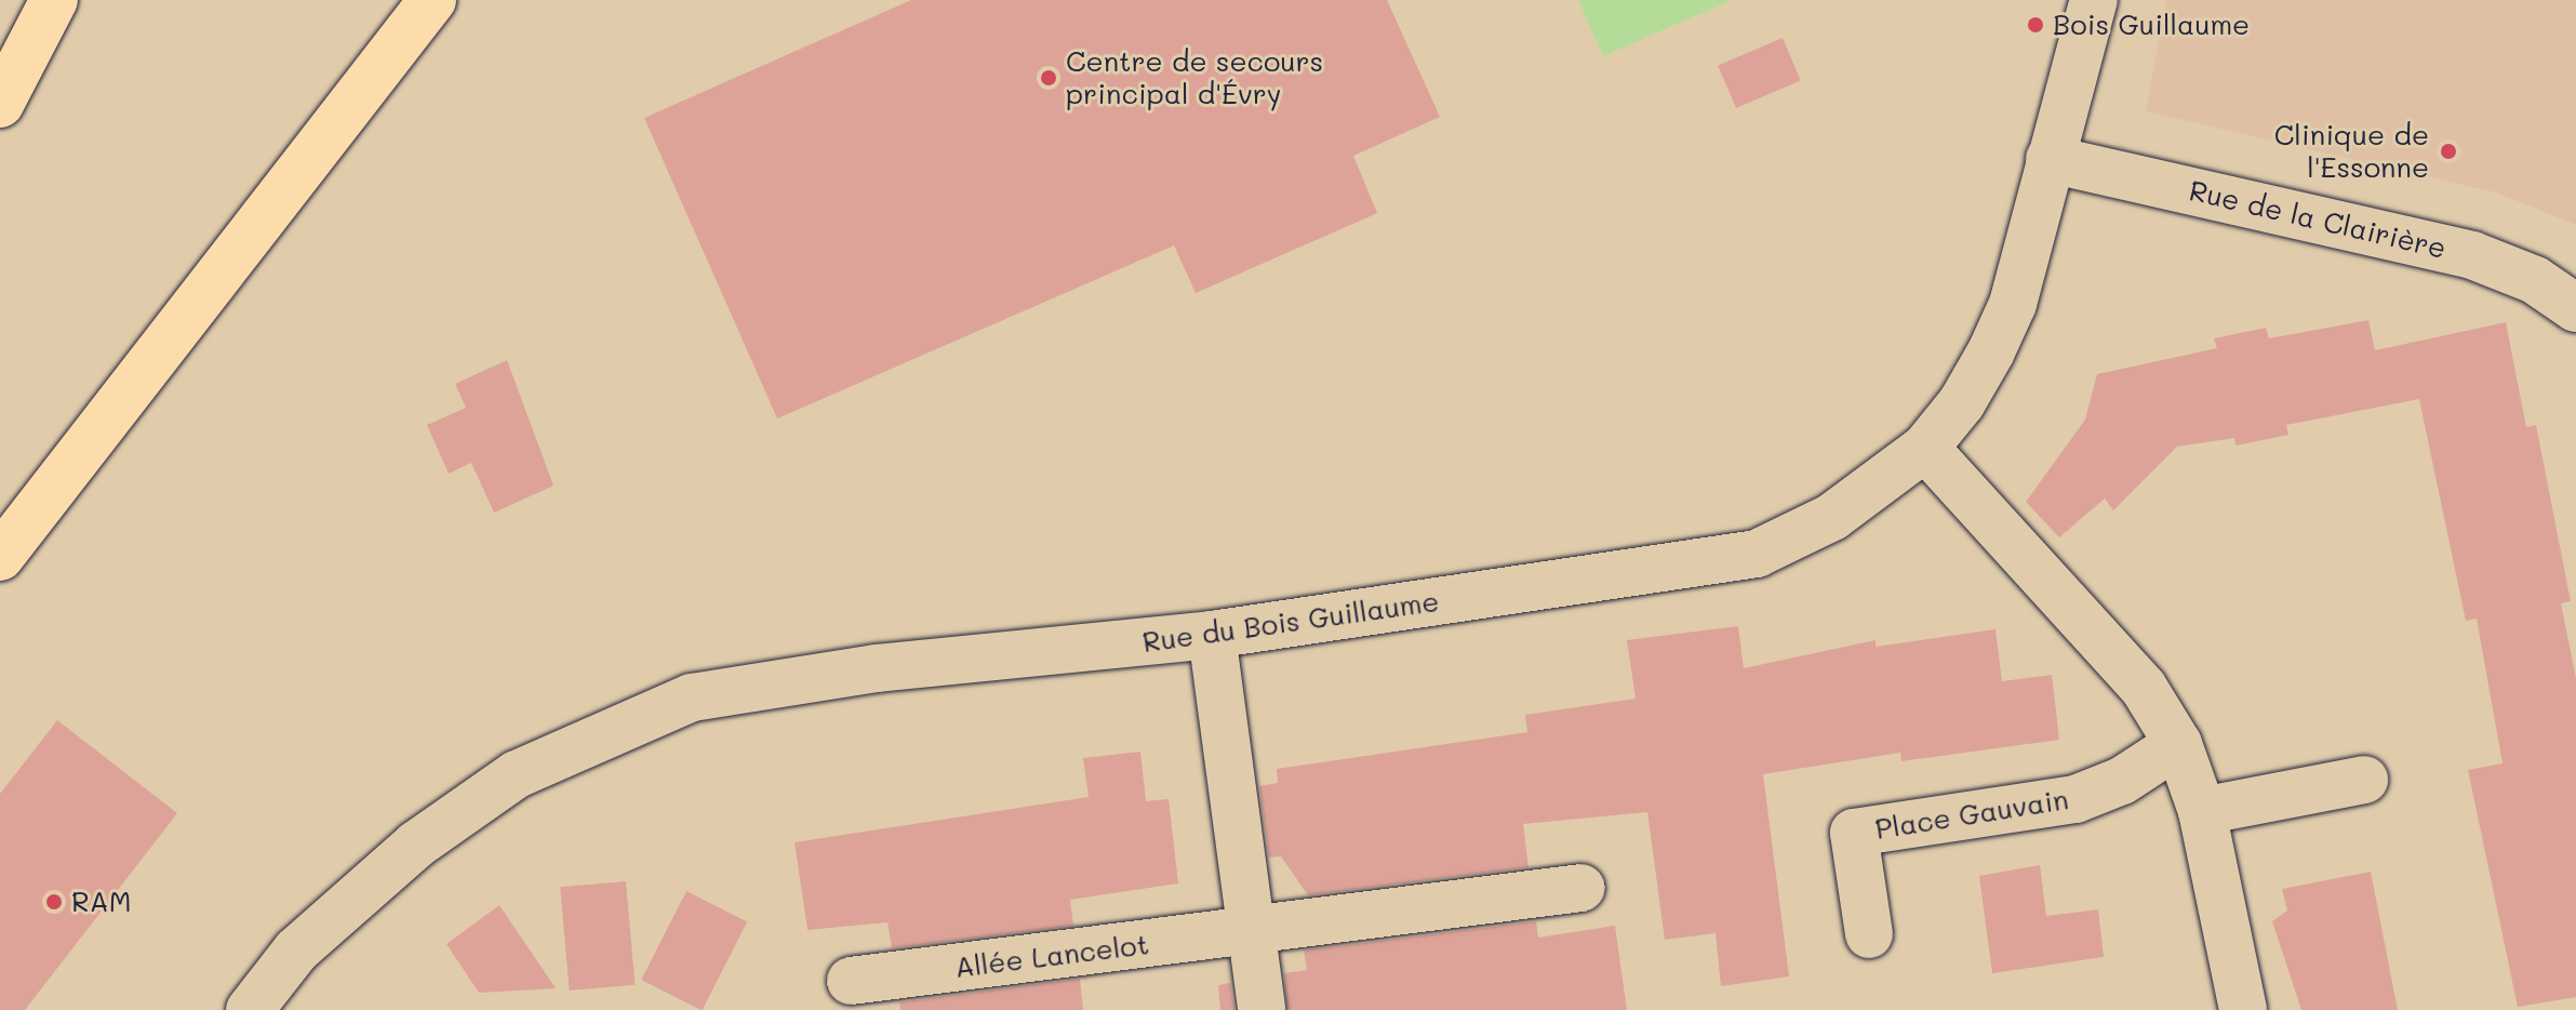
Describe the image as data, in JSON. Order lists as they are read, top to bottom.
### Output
{
  "streets": {
    "street": [
      "Rue de la Clairière",
      "Rue du Bois Guillaume",
      "Place Gauvain",
      "Allée Lancelot"
    ]
  },
  "crossings": [
    ["Rue de la Clairière", "Rue du Bois Guillaume"]
  ],
  "places": [
    "Bois Guillaume",
    "Centre de secours principal d'Évry",
    "Clinique de l'Essonne",
    "RAM"
  ]
}
